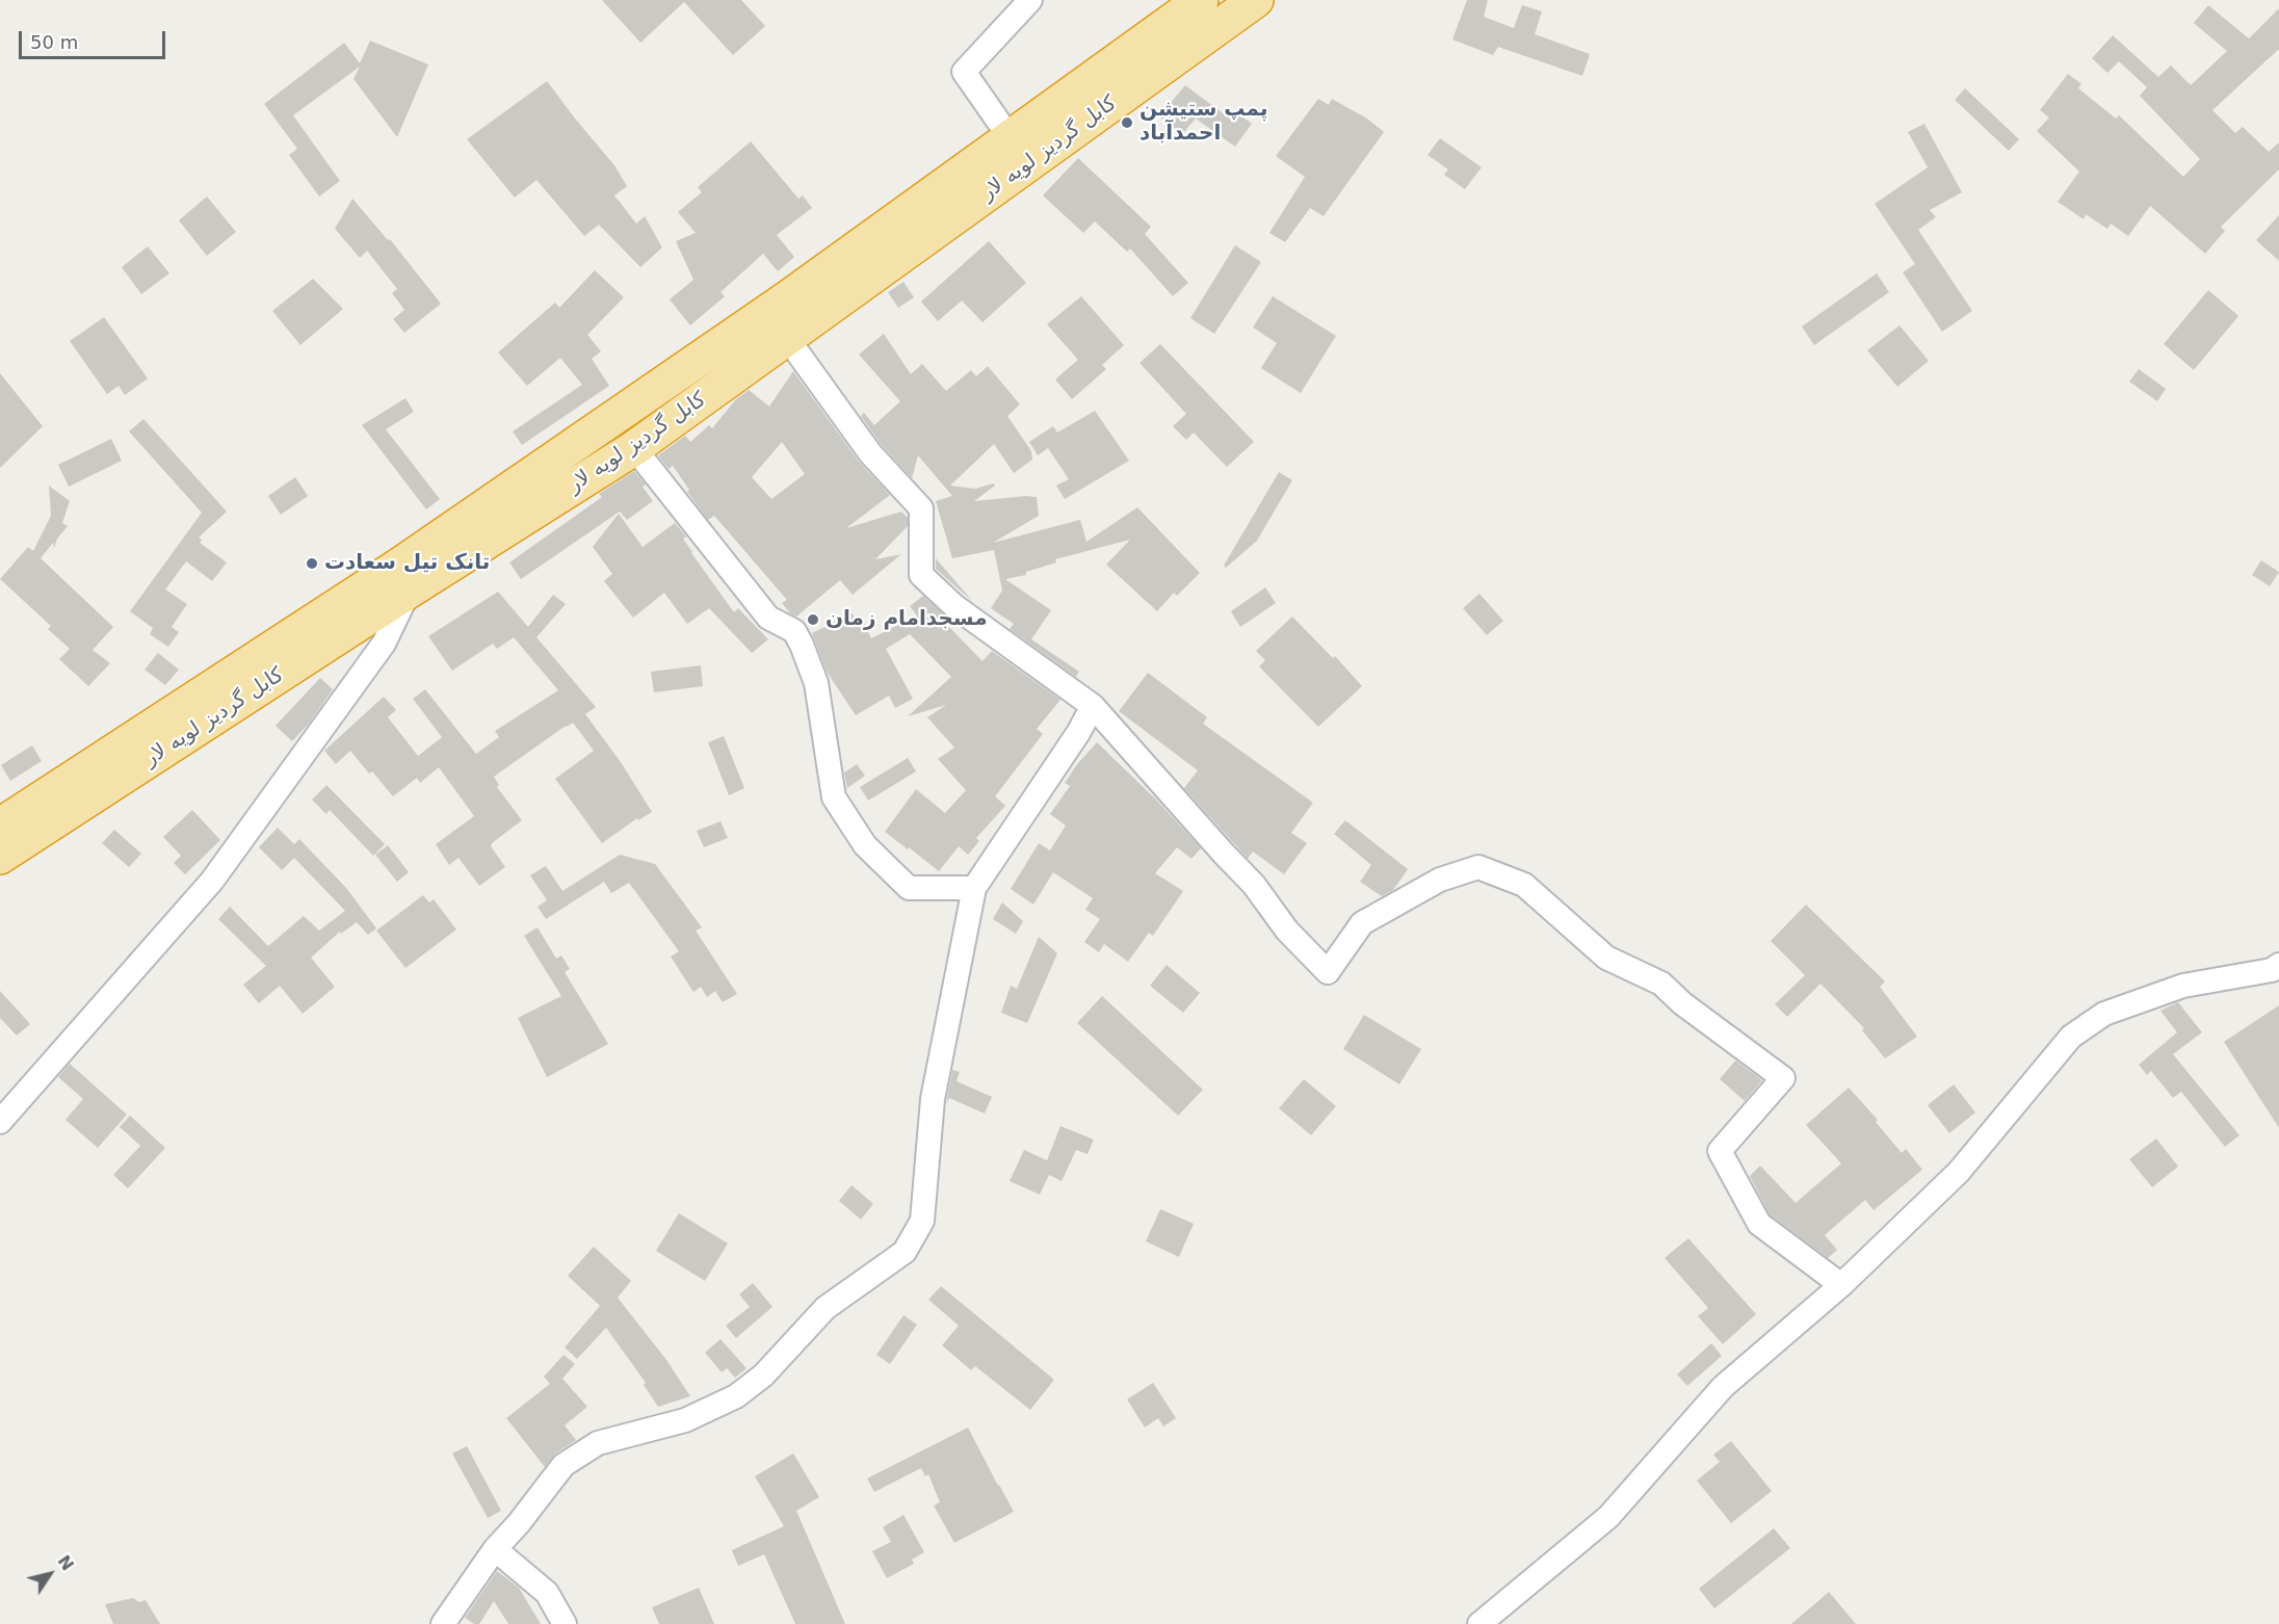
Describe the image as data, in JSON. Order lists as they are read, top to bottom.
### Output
{
  "streets": {
    "highway": ["کابل گردیز لویه لار"]
  },
  "places": ["پمپ ستیشن احمدآباد", "تانک تیل سعادت", "مسجدامام زمان"],
  "scale_bar": "50 m",
  "north": "top right"
}
